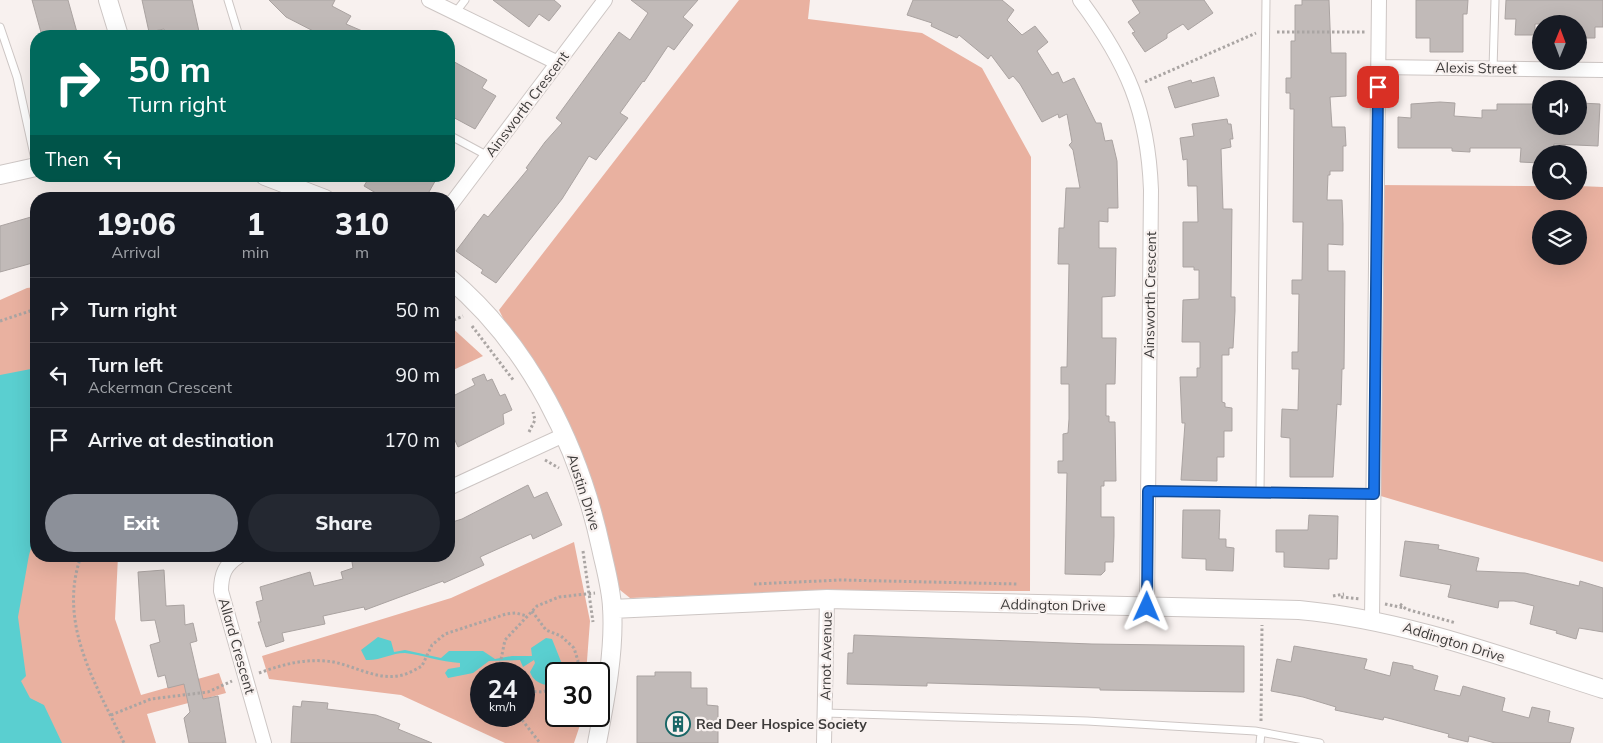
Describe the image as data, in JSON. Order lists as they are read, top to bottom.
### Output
{
  "streets": {
    "street": [
      "Alexis Street",
      "Ainsworth Crescent",
      "Austin Drive",
      "Addington Drive",
      "Allard Crescent",
      "Arnot Avenue"
    ]
  },
  "crossings": [
    ["Ainsworth Crescent", "Addington Drive"],
    ["Austin Drive", "Addington Drive"],
    ["Addington Drive", "Arnot Avenue"]
  ],
  "places": {
    "building": ["Red Deer Hospice Society"]
  },
  "north": "top",
  "page": {
    "turn": ["50 m", "Turn right"],
    "then": "Then",
    "eta": [
      "19:06",
      "Arrival",
      "1",
      "min",
      "310",
      "m"
    ],
    "list": [
      {
        "name": "Turn right",
        "value": "50 m"
      },
      {
        "name": "Turn left",
        "note": "Ackerman Crescent",
        "value": "90 m"
      },
      {
        "name": "Arrive at destination",
        "value": "170 m"
      }
    ],
    "buttons": ["Exit", "Share"],
    "speed": "24 km/h",
    "limit": "30"
  }
}
